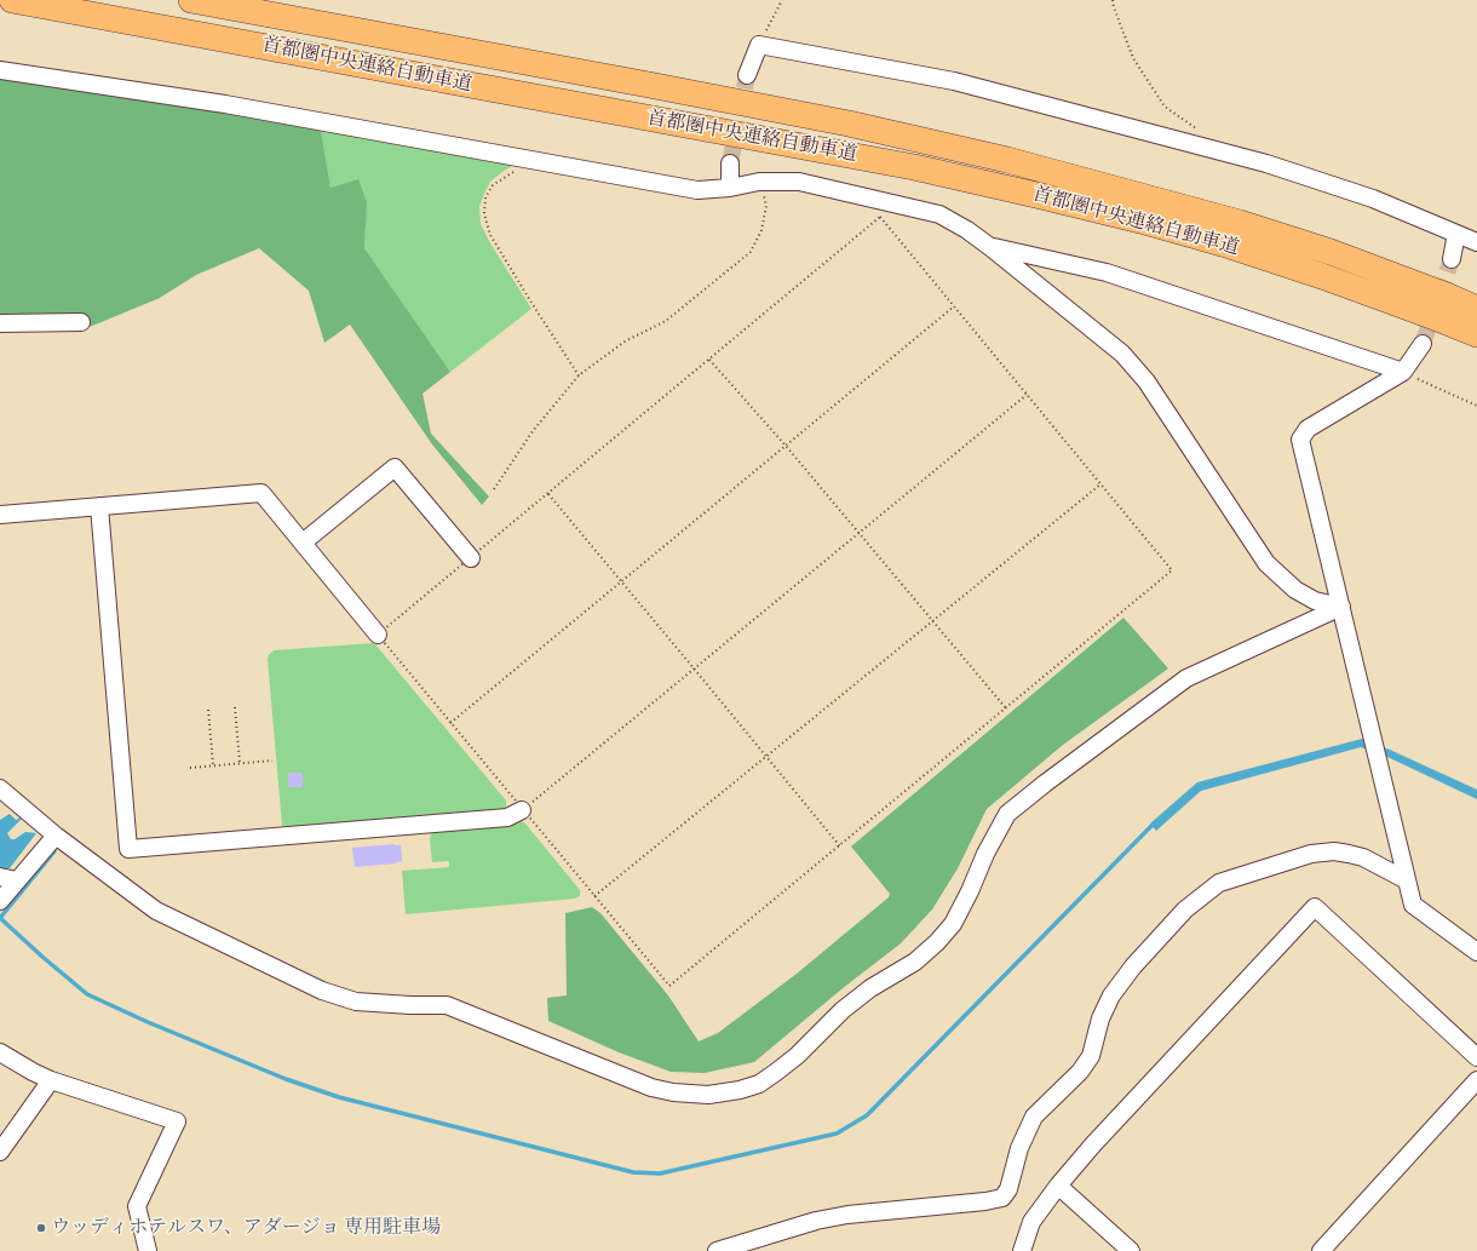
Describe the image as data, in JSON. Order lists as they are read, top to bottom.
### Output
{
  "streets": {
    "highway": ["首都圏中央連絡自動車道"]
  },
  "places": ["ウッディホテルスワ、アダージョ 専用駐車場"]
}
